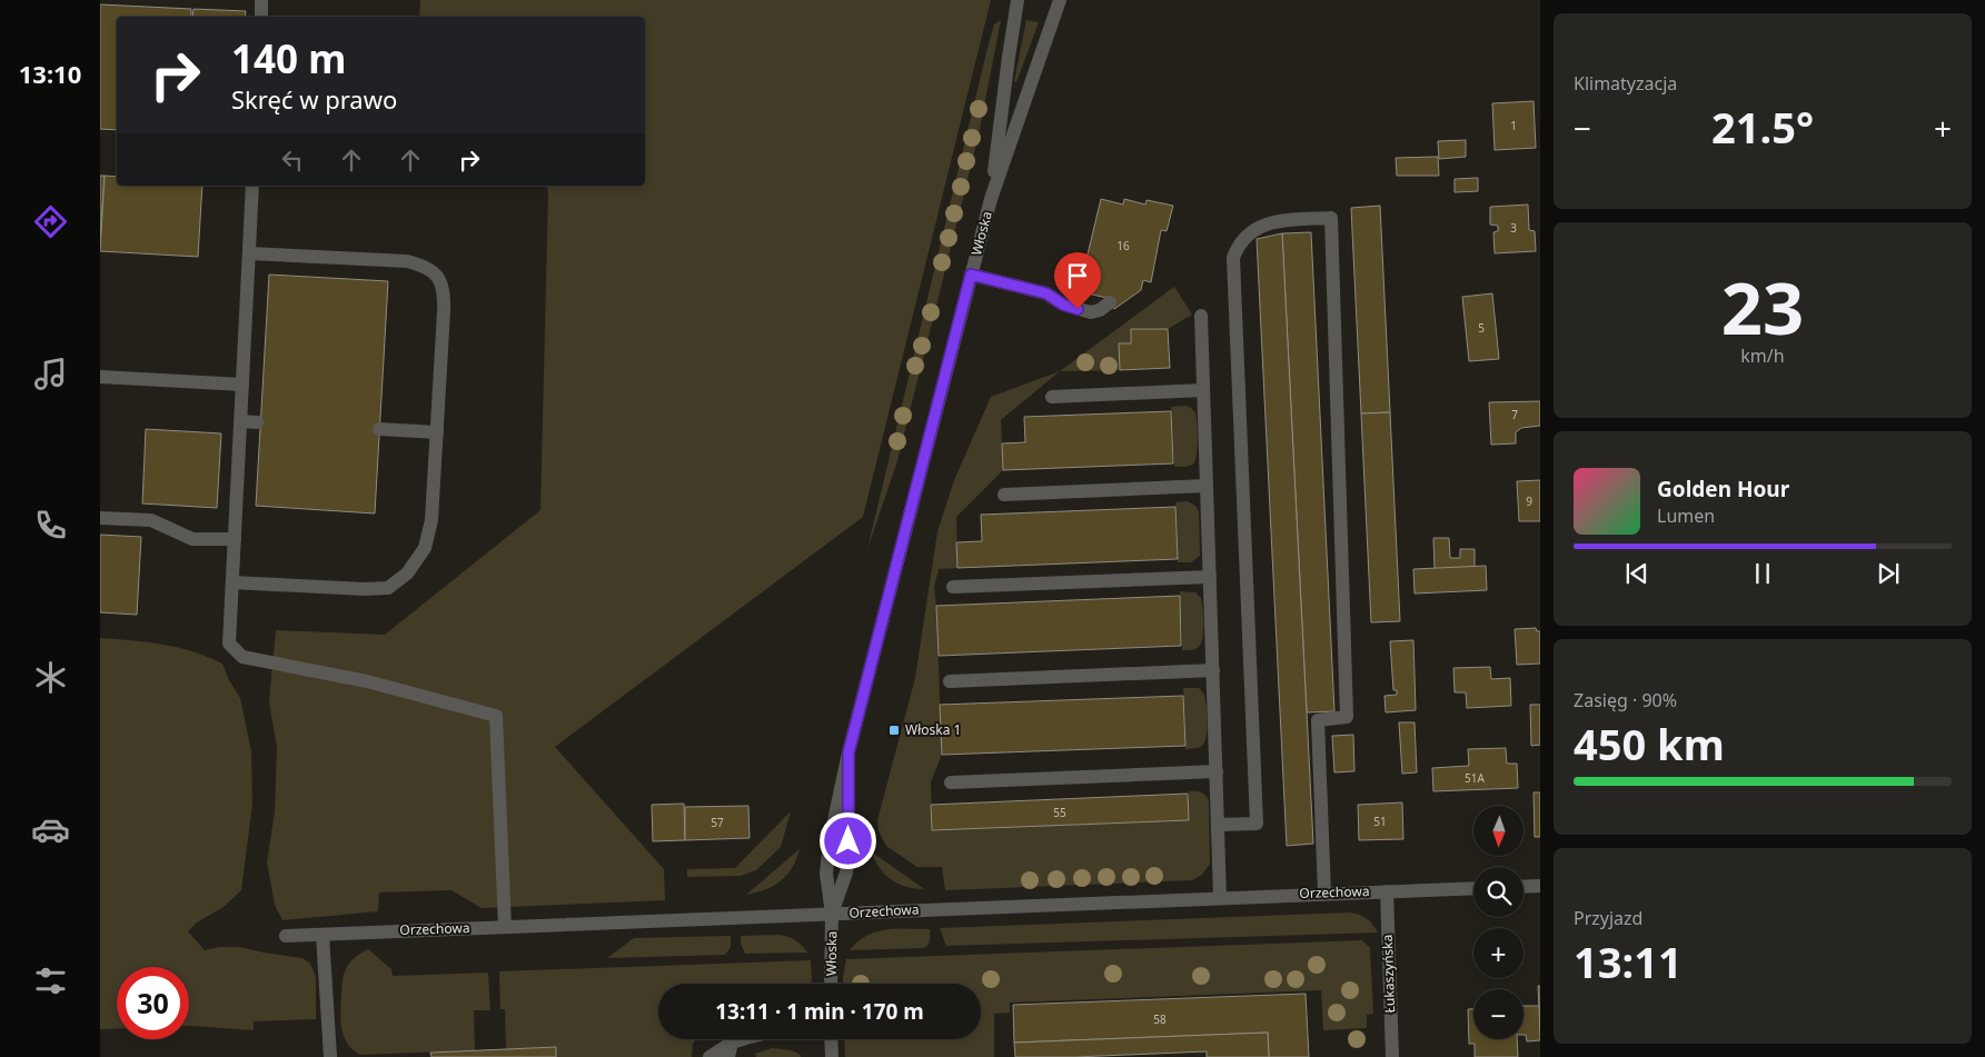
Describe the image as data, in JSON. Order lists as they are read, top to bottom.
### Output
{
  "streets": {
    "street": ["Włoska", "Orzechowa", "Łukaszyńska"]
  },
  "crossings": [
    ["Włoska", "Orzechowa"],
    ["Orzechowa", "Łukaszyńska"]
  ],
  "places": {
    "transit": ["Włoska 1"]
  },
  "house_numbers": [
    "1",
    "3",
    "16",
    "5",
    "7",
    "9",
    "51A",
    "55",
    "51",
    "57",
    "58"
  ],
  "north": "bottom",
  "page": {
    "tabs": "13:10",
    "tile": [
      "Klimatyzacja",
      ["23", "km/h"],
      ["Zasięg · 90%", "450 km"],
      ["Przyjazd", "13:11"]
    ],
    "turn": ["140 m", "Skręć w prawo"],
    "heat": ["−", "21.5°", "+"],
    "song": ["Golden Hour", "Lumen"],
    "map_buttons": ["+", "−"],
    "limit": "30",
    "trip": "13:11 · 1 min · 170 m"
  }
}
